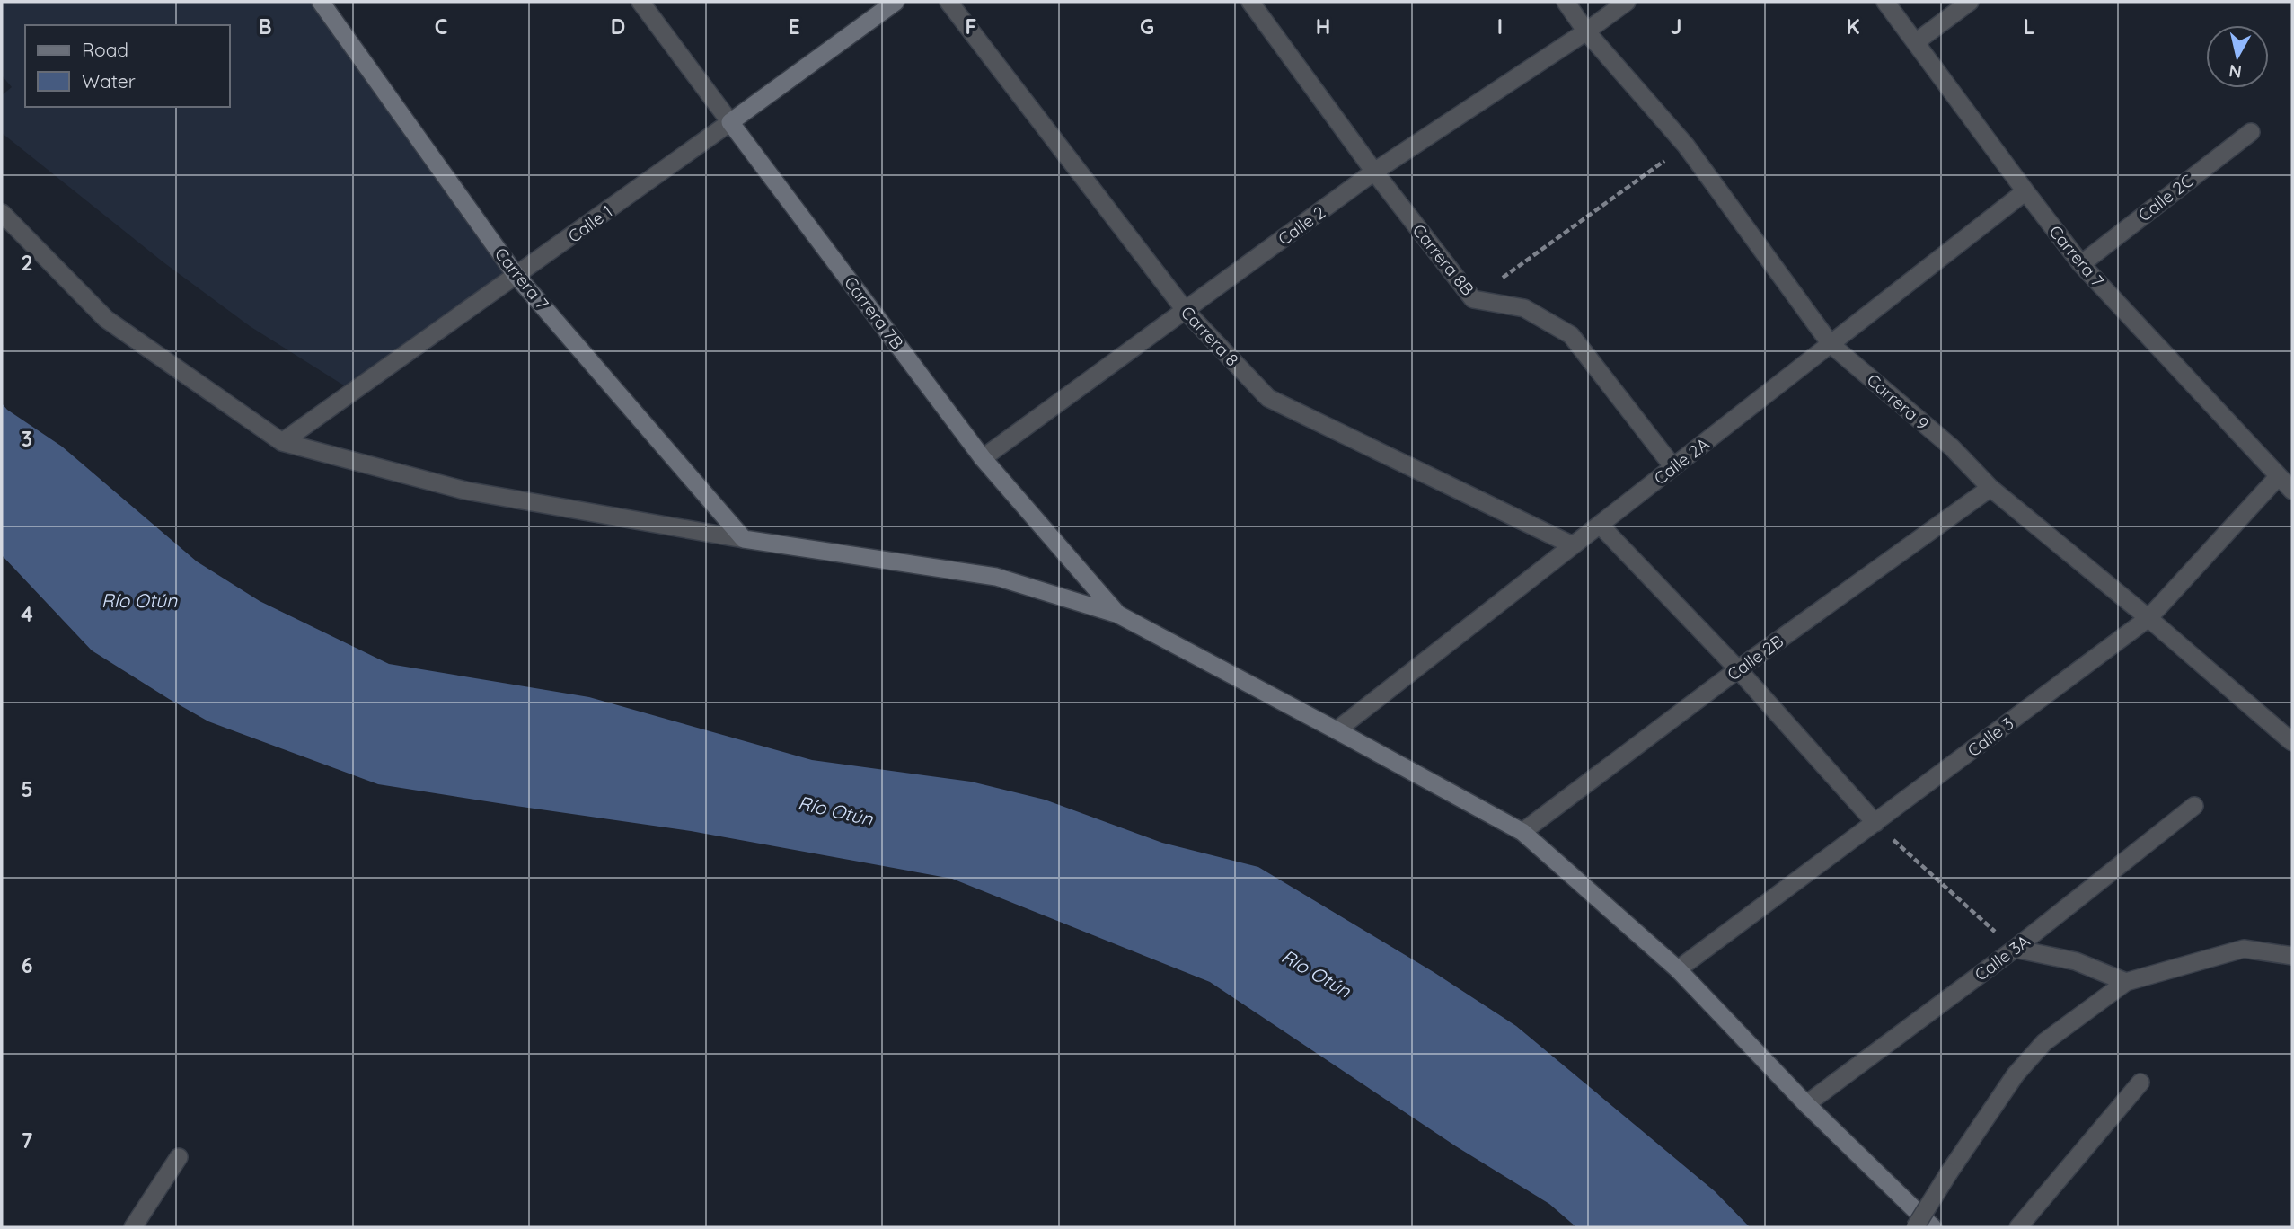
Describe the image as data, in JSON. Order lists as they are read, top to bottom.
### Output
{
  "streets": {
    "main road": ["Calle 1", "Carrera 7", "Carrera 7B"],
    "street": [
      "Calle 2C",
      "Calle 2",
      "Carrera 8B",
      "Carrera 8",
      "Carrera 9",
      "Calle 2A",
      "Calle 2B",
      "Calle 3",
      "Calle 3A"
    ]
  },
  "crossings": [
    ["Calle 2C", "Carrera 7"],
    ["Calle 1", "Carrera 7"],
    ["Calle 1", "Carrera 7B"],
    ["Calle 2", "Carrera 8B"],
    ["Calle 2", "Carrera 7B"],
    ["Calle 2", "Carrera 8"],
    ["Calle 2", "Carrera 9"],
    ["Carrera 7", "Calle 2A"],
    ["Carrera 7", "Calle 3"],
    ["Carrera 8B", "Calle 2A"],
    ["Carrera 8", "Calle 2A"],
    ["Carrera 9", "Calle 2A"],
    ["Carrera 9", "Calle 2B"],
    ["Carrera 9", "Calle 3"]
  ],
  "water": ["Río Otún"],
  "legend": ["Road", "Water"],
  "north": "bottom",
  "grid": {
    "columns": [
      "B",
      "C",
      "D",
      "E",
      "F",
      "G",
      "H",
      "I",
      "J",
      "K",
      "L"
    ],
    "rows": [
      "2",
      "3",
      "4",
      "5",
      "6",
      "7"
    ]
  }
}
